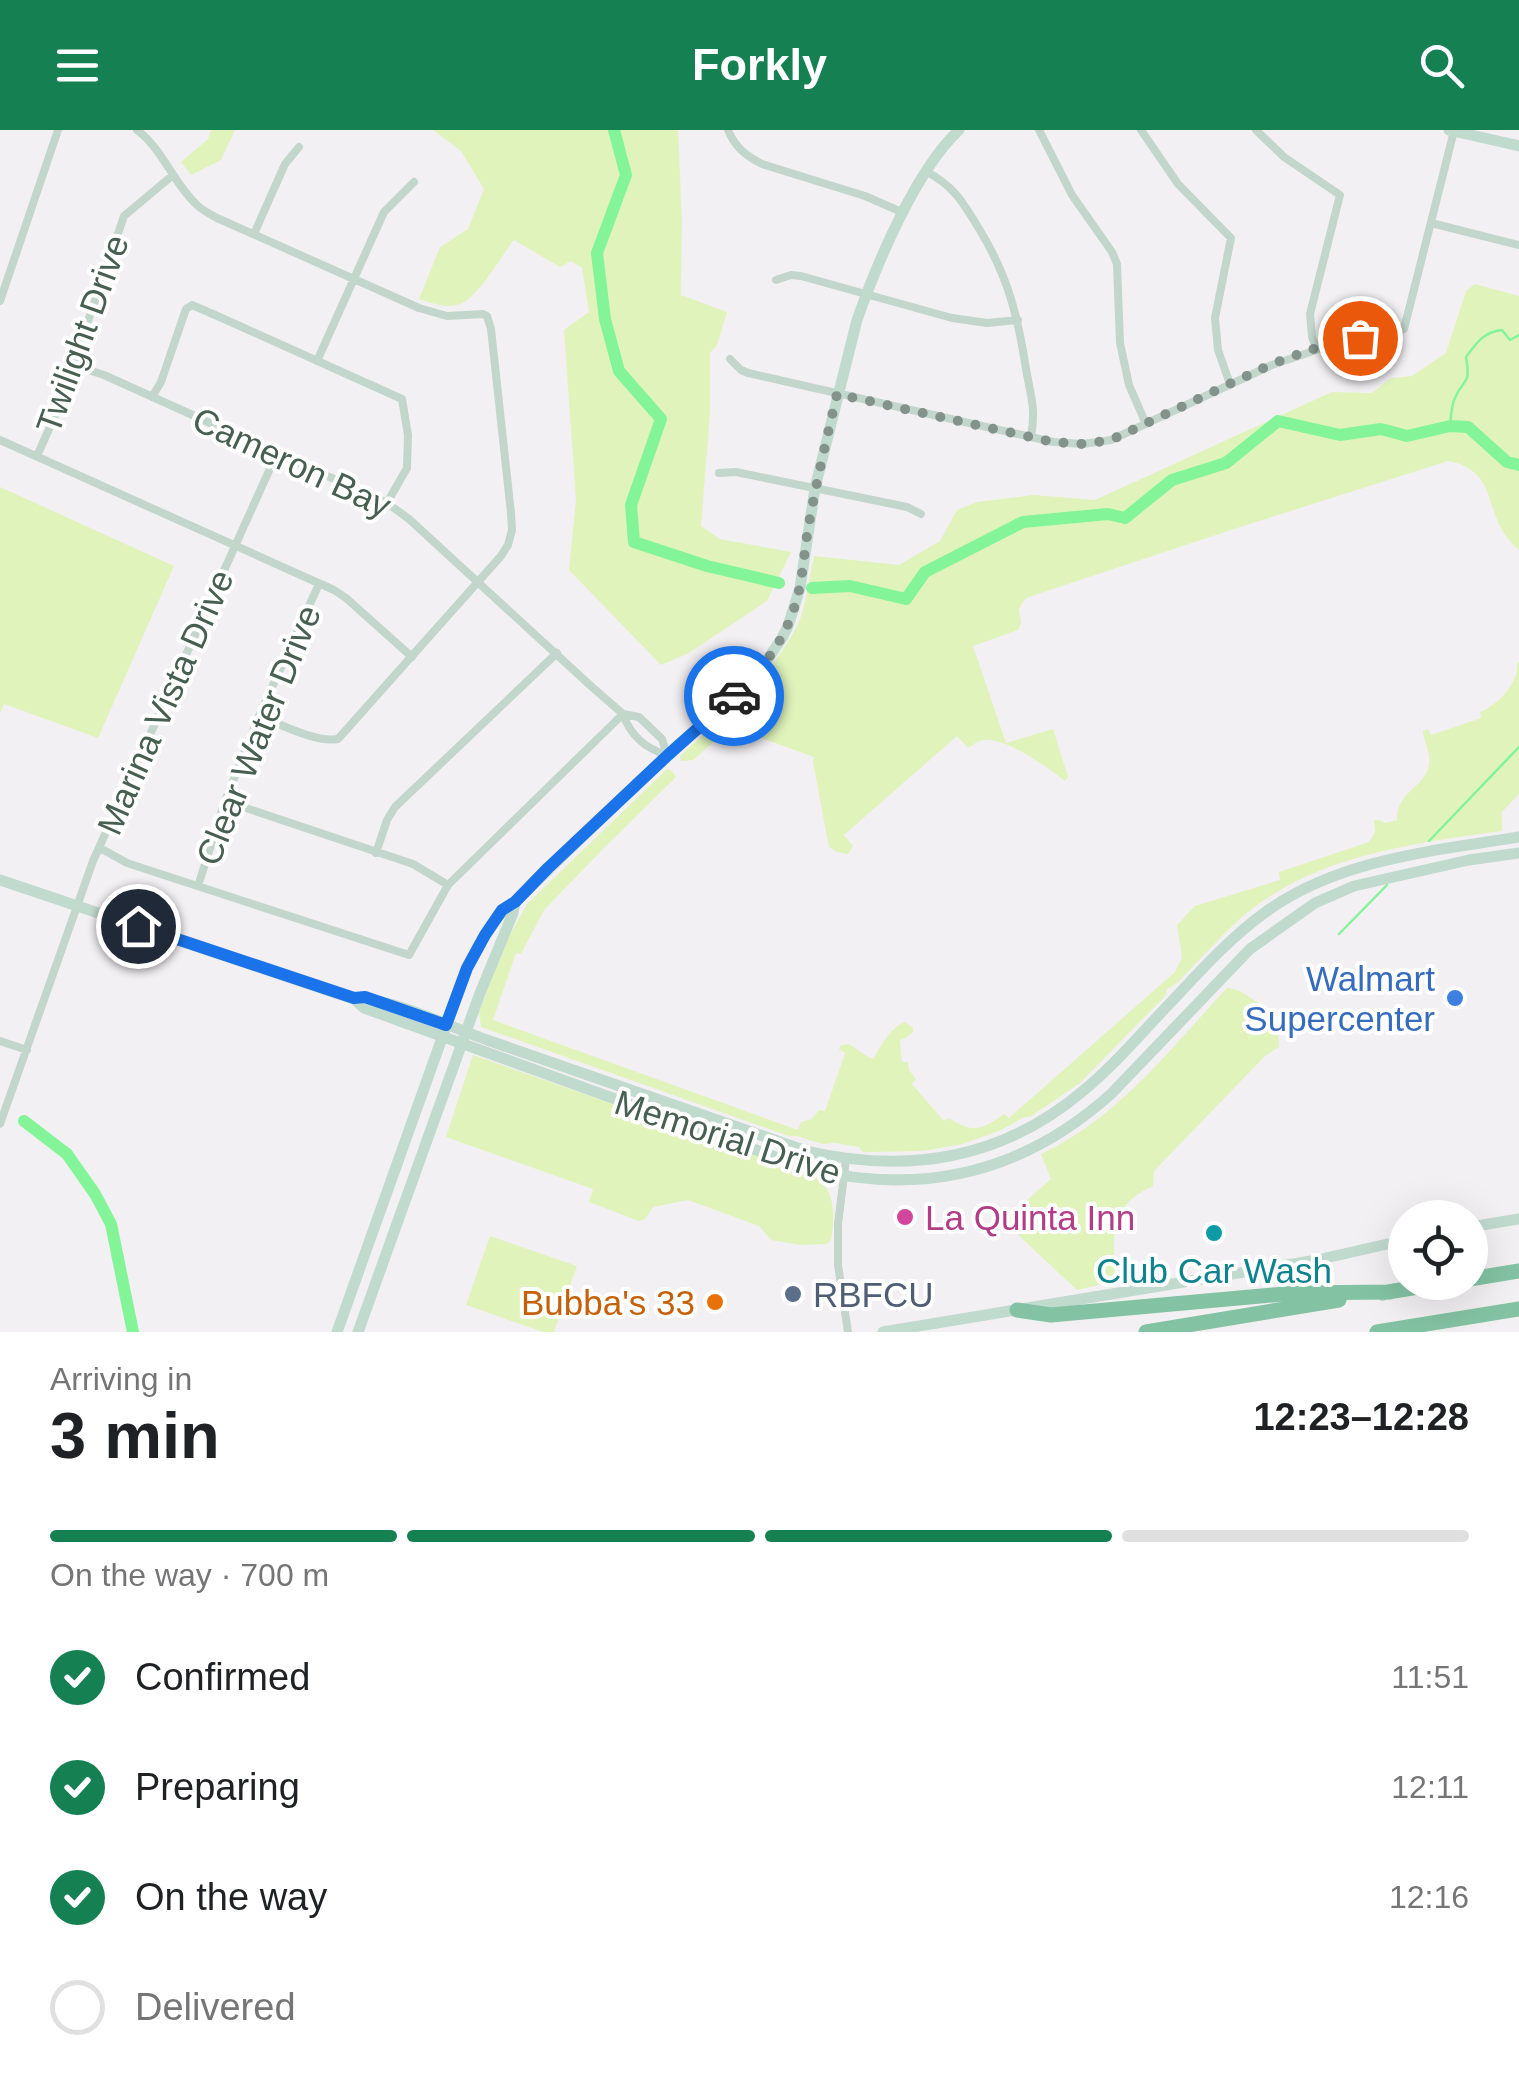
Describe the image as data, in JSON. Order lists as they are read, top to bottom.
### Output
{
  "streets": {
    "street": [
      "Twilight Drive",
      "Cameron Bay",
      "Marina Vista Drive",
      "Clear Water Drive",
      "Memorial Drive"
    ]
  },
  "crossings": [
    ["Twilight Drive", "Cameron Bay"],
    ["Cameron Bay", "Marina Vista Drive"],
    ["Marina Vista Drive", "Memorial Drive"]
  ],
  "places": [
    "Walmart Supercenter",
    "La Quinta Inn",
    "Club Car Wash",
    "RBFCU",
    "Bubba's 33"
  ],
  "page": {
    "header": "Forkly",
    "heading": ["3 min", "Arriving in", "12:23–12:28"],
    "bar": "On the way · 700 m",
    "list": [
      ["Confirmed", "11:51"],
      ["Preparing", "12:11"],
      ["On the way", "12:16"],
      "Delivered"
    ]
  }
}
